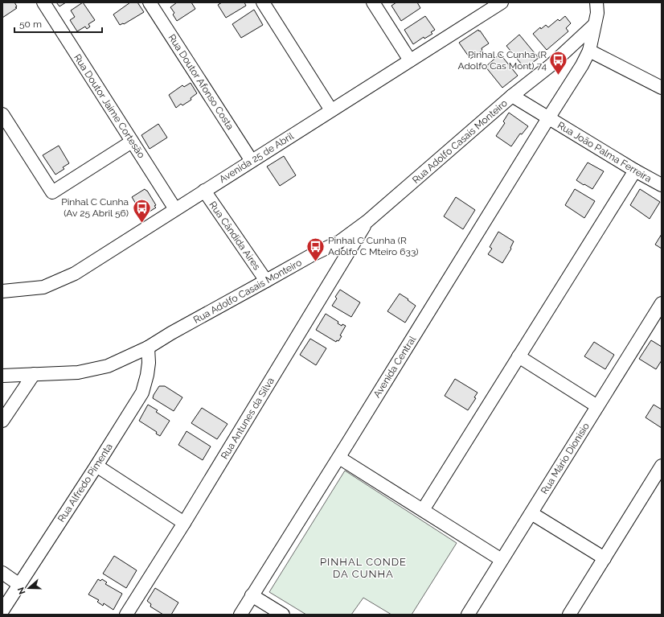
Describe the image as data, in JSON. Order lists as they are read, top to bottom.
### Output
{
  "streets": {
    "street": [
      "Rua Doutor Afonso Costa",
      "Rua Doutor Jaime Cortesão",
      "Rua Adolfo Casais Monteiro",
      "Rua João Palma Ferreira",
      "Avenida 25 de Abril",
      "Rua Cândida Aires",
      "Avenida Central",
      "Rua Antunes da Silva",
      "Rua Mário Dionisio",
      "Rua Alfredo Pimenta"
    ]
  },
  "crossings": [
    ["Rua Doutor Afonso Costa", "Avenida 25 de Abril"],
    ["Rua Doutor Jaime Cortesão", "Avenida 25 de Abril"],
    ["Rua Adolfo Casais Monteiro", "Rua João Palma Ferreira"],
    ["Rua Adolfo Casais Monteiro", "Rua Cândida Aires"],
    ["Rua Adolfo Casais Monteiro", "Avenida Central"],
    ["Rua Adolfo Casais Monteiro", "Rua Antunes da Silva"],
    ["Rua Adolfo Casais Monteiro", "Rua Alfredo Pimenta"],
    ["Rua João Palma Ferreira", "Avenida Central"],
    ["Avenida 25 de Abril", "Rua Cândida Aires"]
  ],
  "districts": ["PINHAL CONDE DA CUNHA"],
  "places": {
    "bus stop": ["Pinhal C Cunha (R Adolfo Cas Mont) 74", "Pinhal C Cunha (Av 25 Abril 56)", "Pinhal C Cunha (R Adolfo C Mteiro 633)"]
  },
  "scale_bar": "50 m",
  "north": "left"
}
